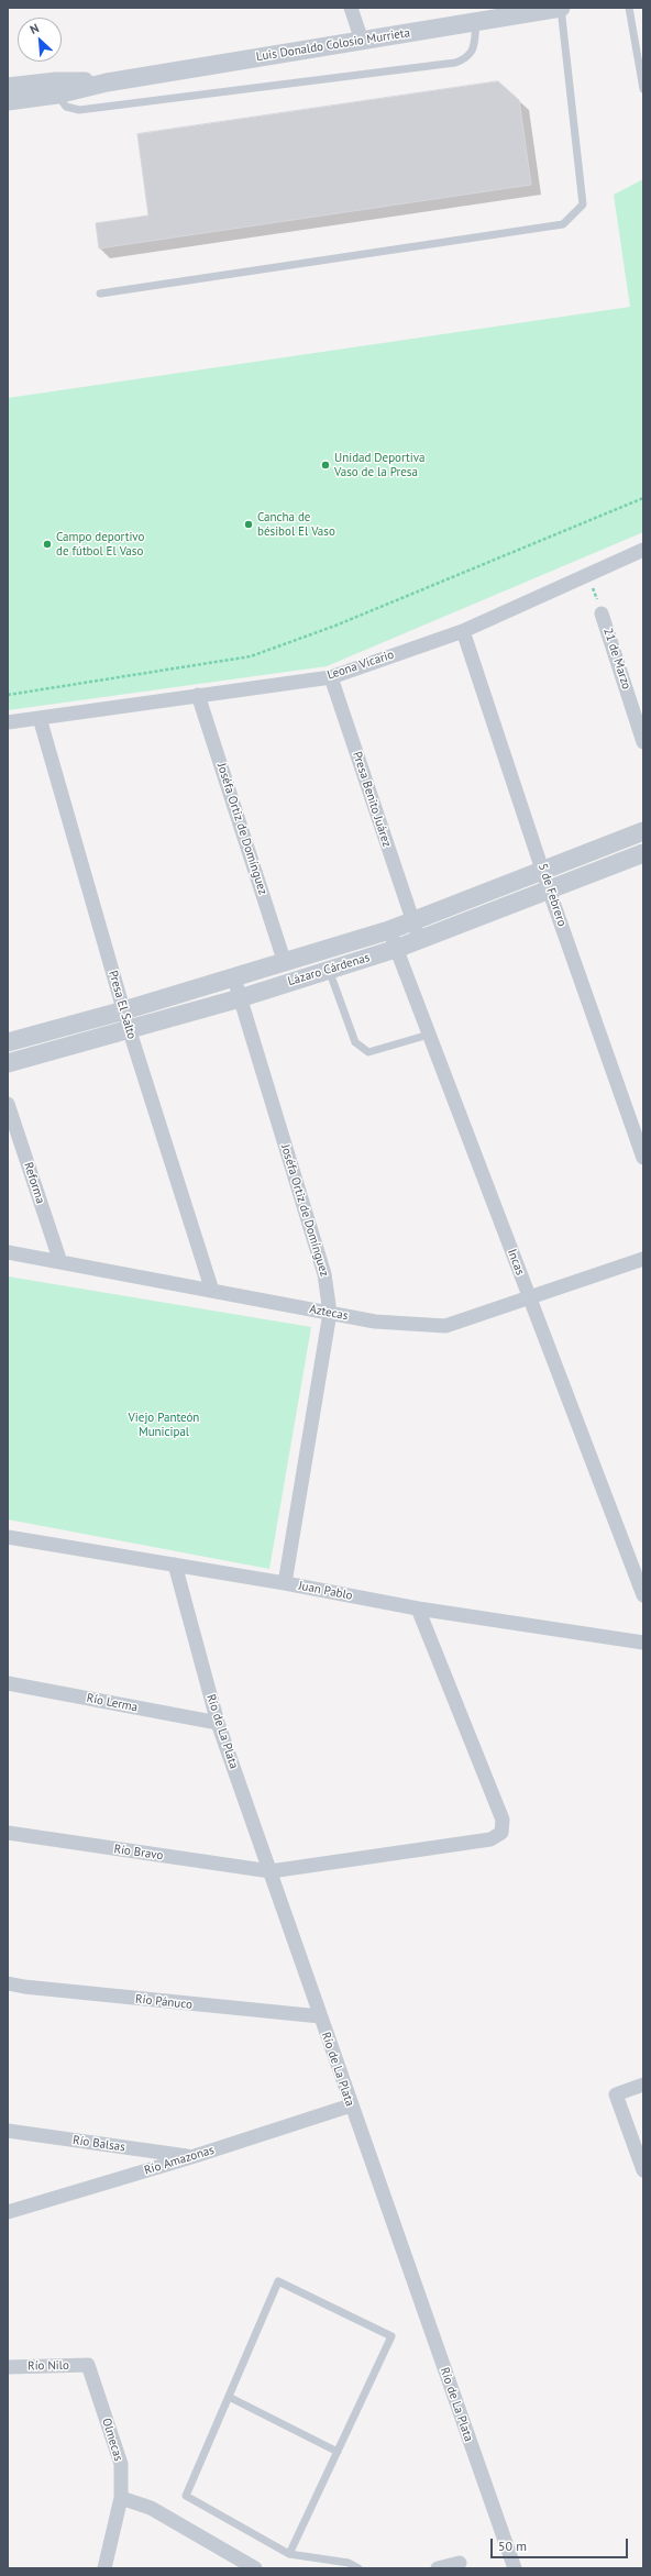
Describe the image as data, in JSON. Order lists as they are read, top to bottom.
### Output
{
  "streets": {
    "street": [
      "Luis Donaldo Colosio Murrieta",
      "21 de Marzo",
      "Leona Vicario",
      "Presa Benito Juárez",
      "Joséfa Ortiz de Domínguez",
      "5 de Febrero",
      "Lázaro Cárdenas",
      "Presa El Salto",
      "Reforma",
      "Incas",
      "Aztecas",
      "Juan Pablo",
      "Río Lerma",
      "Río de La Plata",
      "Río Bravo",
      "Río Pánuco",
      "Río Balsas",
      "Río Amazonas",
      "Río Nilo",
      "Olmecas"
    ]
  },
  "crossings": [
    ["21 de Marzo", "Leona Vicario"],
    ["Leona Vicario", "Presa Benito Juárez"],
    ["Leona Vicario", "Joséfa Ortiz de Domínguez"],
    ["Leona Vicario", "5 de Febrero"],
    ["Leona Vicario", "Presa El Salto"],
    ["Presa Benito Juárez", "Lázaro Cárdenas"],
    ["Joséfa Ortiz de Domínguez", "Lázaro Cárdenas"],
    ["Joséfa Ortiz de Domínguez", "Aztecas"],
    ["Joséfa Ortiz de Domínguez", "Juan Pablo"],
    ["5 de Febrero", "Lázaro Cárdenas"],
    ["Lázaro Cárdenas", "Presa El Salto"],
    ["Lázaro Cárdenas", "Incas"],
    ["Presa El Salto", "Aztecas"],
    ["Reforma", "Aztecas"],
    ["Incas", "Aztecas"],
    ["Juan Pablo", "Río de La Plata"],
    ["Juan Pablo", "Río Bravo"],
    ["Río Lerma", "Río de La Plata"],
    ["Río de La Plata", "Río Bravo"],
    ["Río de La Plata", "Río Pánuco"],
    ["Río de La Plata", "Río Amazonas"],
    ["Río Balsas", "Río Amazonas"],
    ["Río Nilo", "Olmecas"]
  ],
  "parks": ["Viejo Panteón Municipal"],
  "places": ["Unidad Deportiva Vaso de la Presa", "Cancha de bésibol El Vaso", "Campo deportivo de fútbol El Vaso"],
  "scale_bar": "50 m",
  "north": "top left"
}
